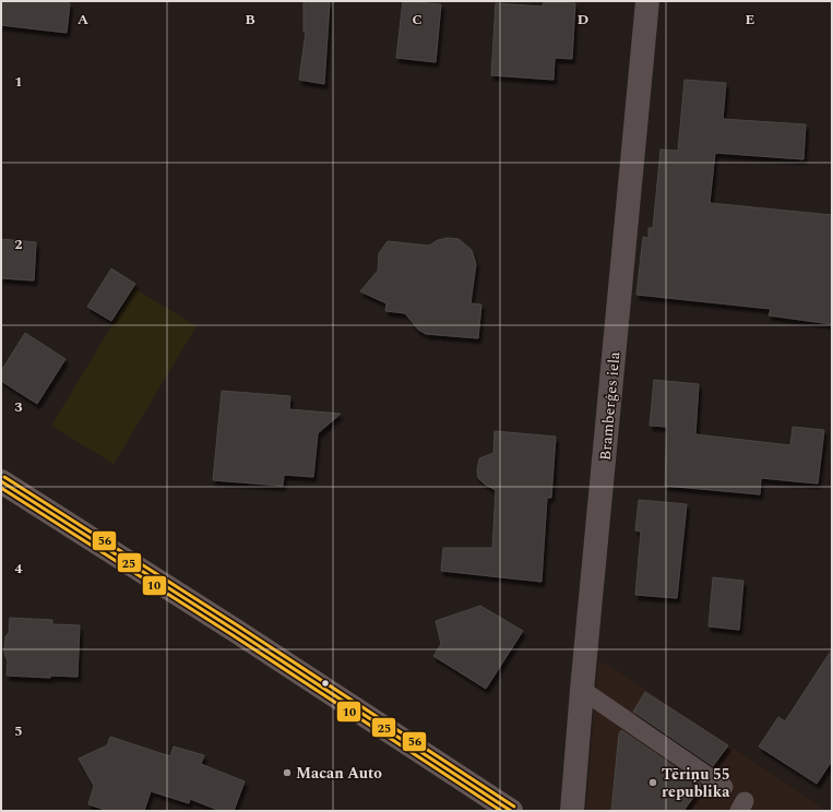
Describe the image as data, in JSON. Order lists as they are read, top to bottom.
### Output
{
  "streets": {
    "street": ["Bramberģes iela"]
  },
  "places": ["Macan Auto", "Tēriņu 55 republika"],
  "lines": ["transit line 56", "transit line 25", "transit line 10"],
  "grid": {
    "columns": [
      "A",
      "B",
      "C",
      "D",
      "E"
    ],
    "rows": [
      "1",
      "2",
      "3",
      "4",
      "5"
    ]
  }
}
